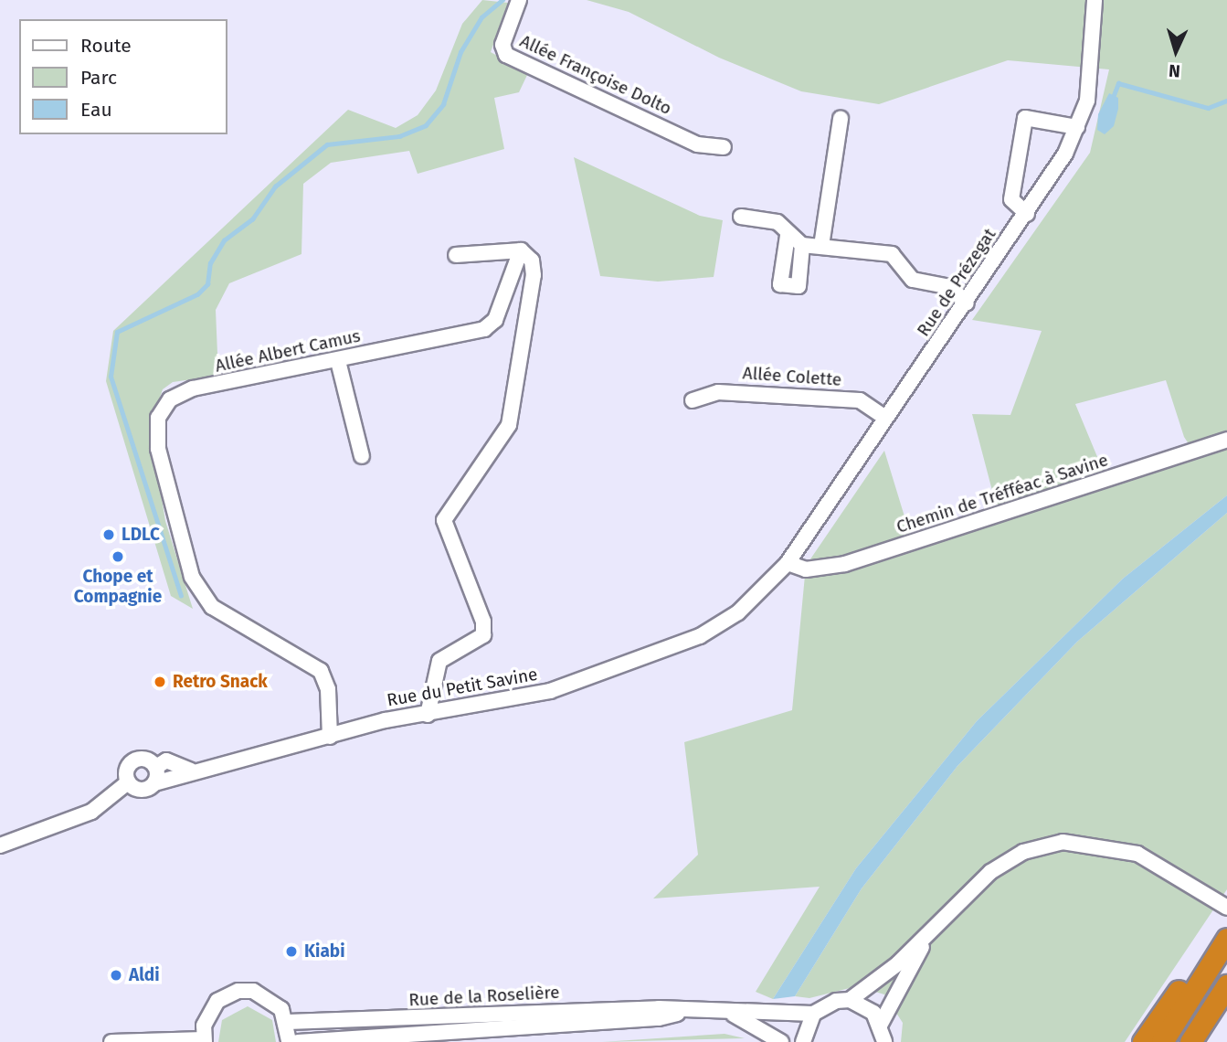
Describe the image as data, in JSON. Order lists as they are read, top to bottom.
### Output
{
  "streets": {
    "street": [
      "Allée Françoise Dolto",
      "Rue de Prézegat",
      "Allée Albert Camus",
      "Allée Colette",
      "Chemin de Tréfféac à Savine",
      "Rue du Petit Savine",
      "Rue de la Roselière"
    ]
  },
  "crossings": [
    ["Rue de Prézegat", "Allée Colette"],
    ["Rue de Prézegat", "Chemin de Tréfféac à Savine"],
    ["Rue de Prézegat", "Rue du Petit Savine"],
    ["Allée Albert Camus", "Rue du Petit Savine"],
    ["Chemin de Tréfféac à Savine", "Rue du Petit Savine"]
  ],
  "places": [
    "LDLC",
    "Chope et Compagnie",
    "Retro Snack",
    "Kiabi",
    "Aldi"
  ],
  "legend": ["Route", "Parc", "Eau"],
  "north": "bottom"
}
